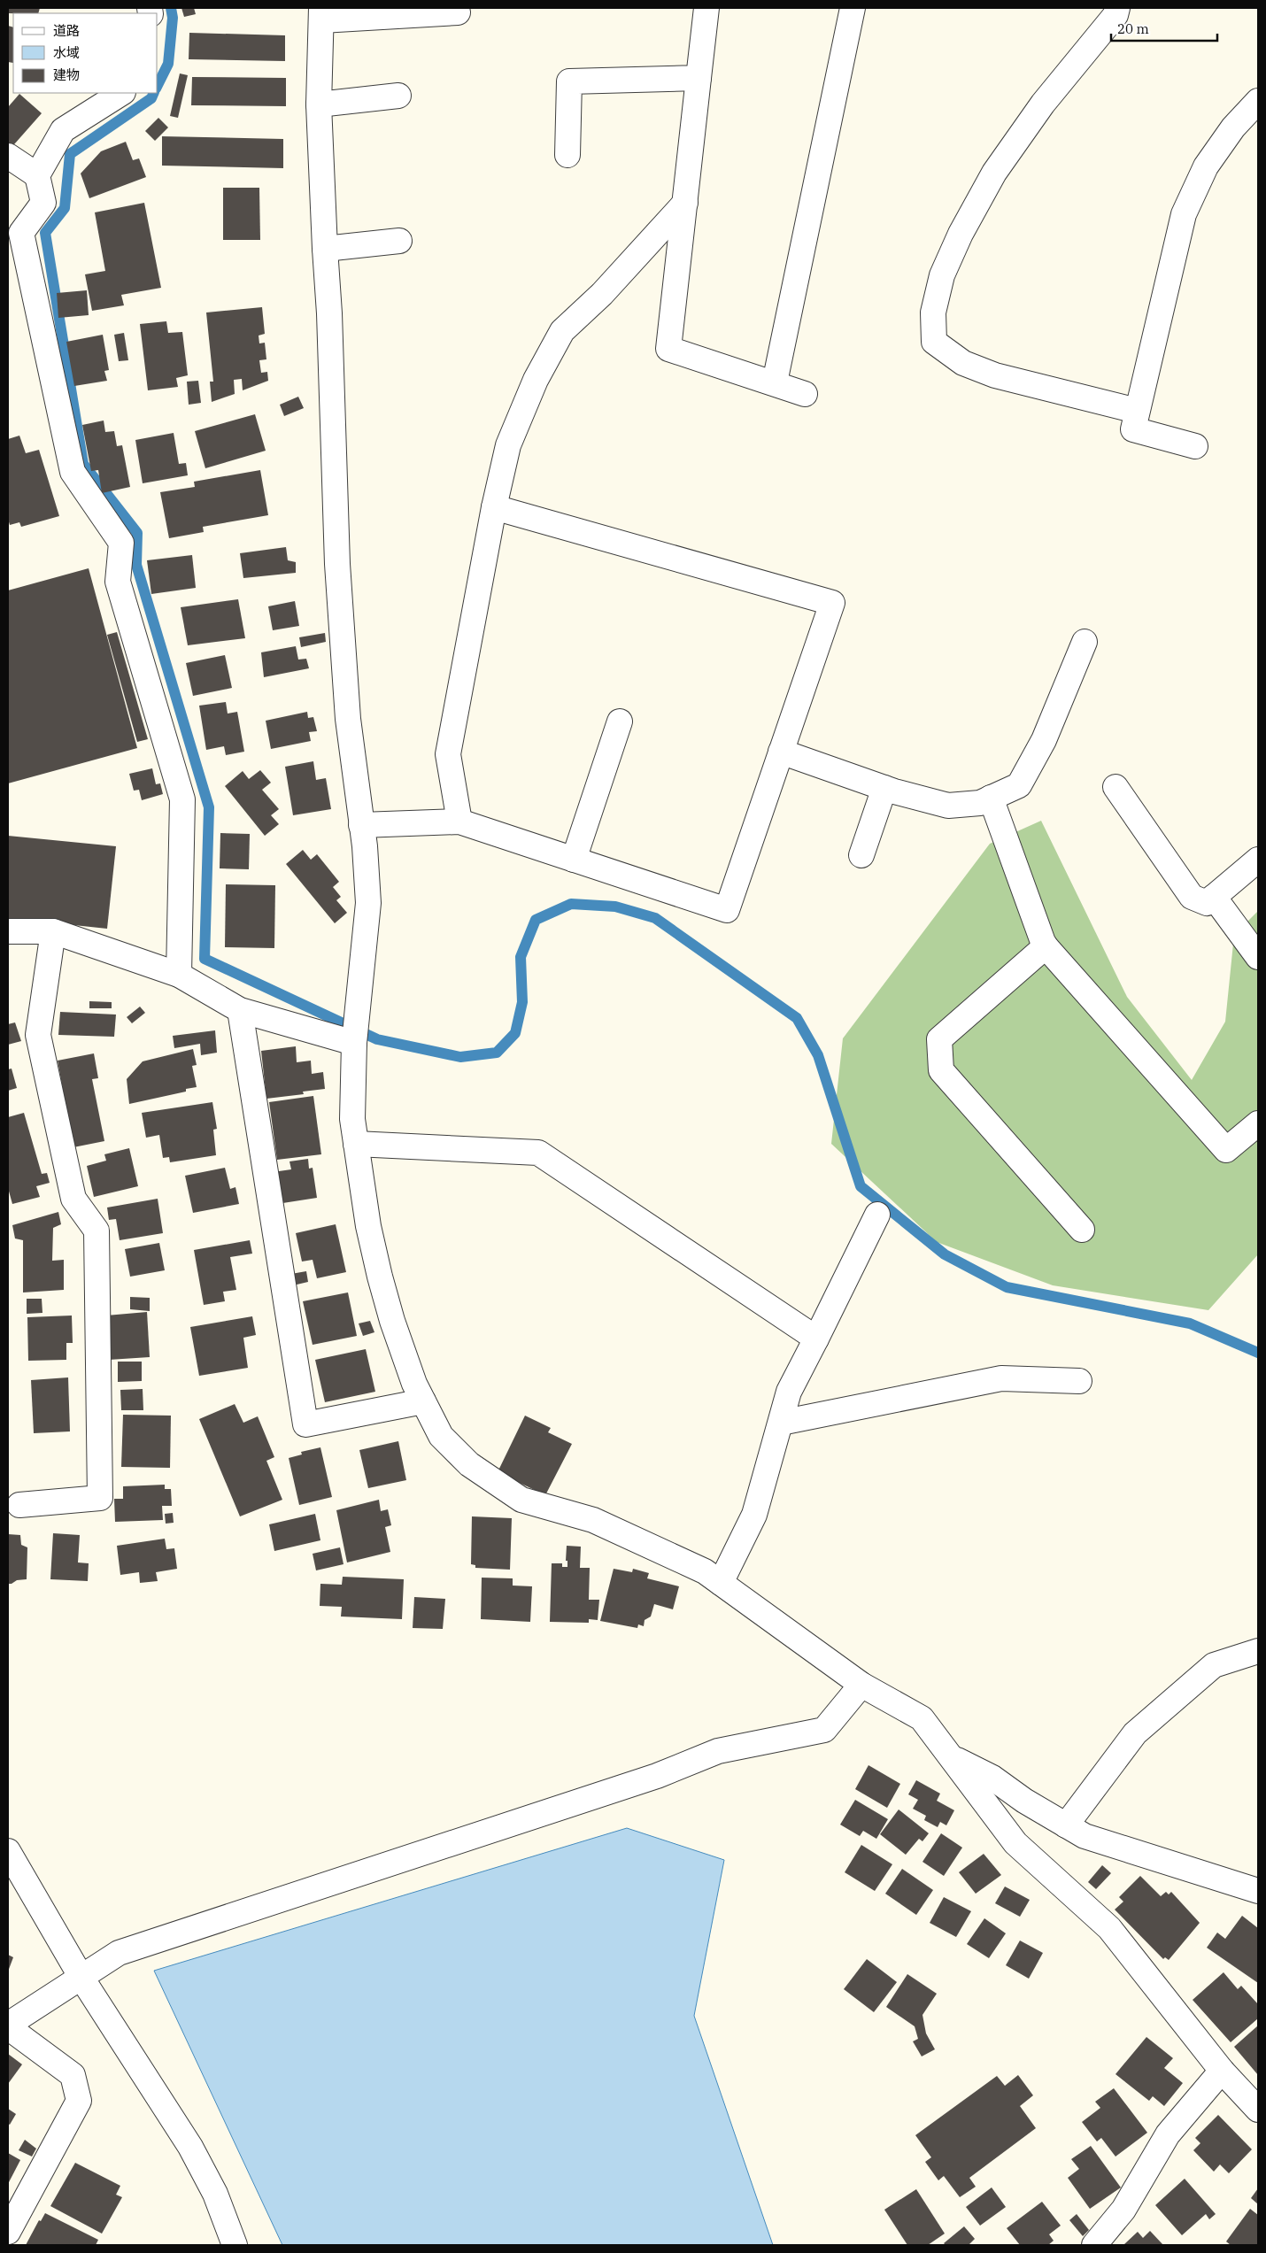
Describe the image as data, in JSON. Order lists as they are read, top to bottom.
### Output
{
  "legend": ["道路", "水域", "建物"],
  "scale_bar": "20 m"
}
